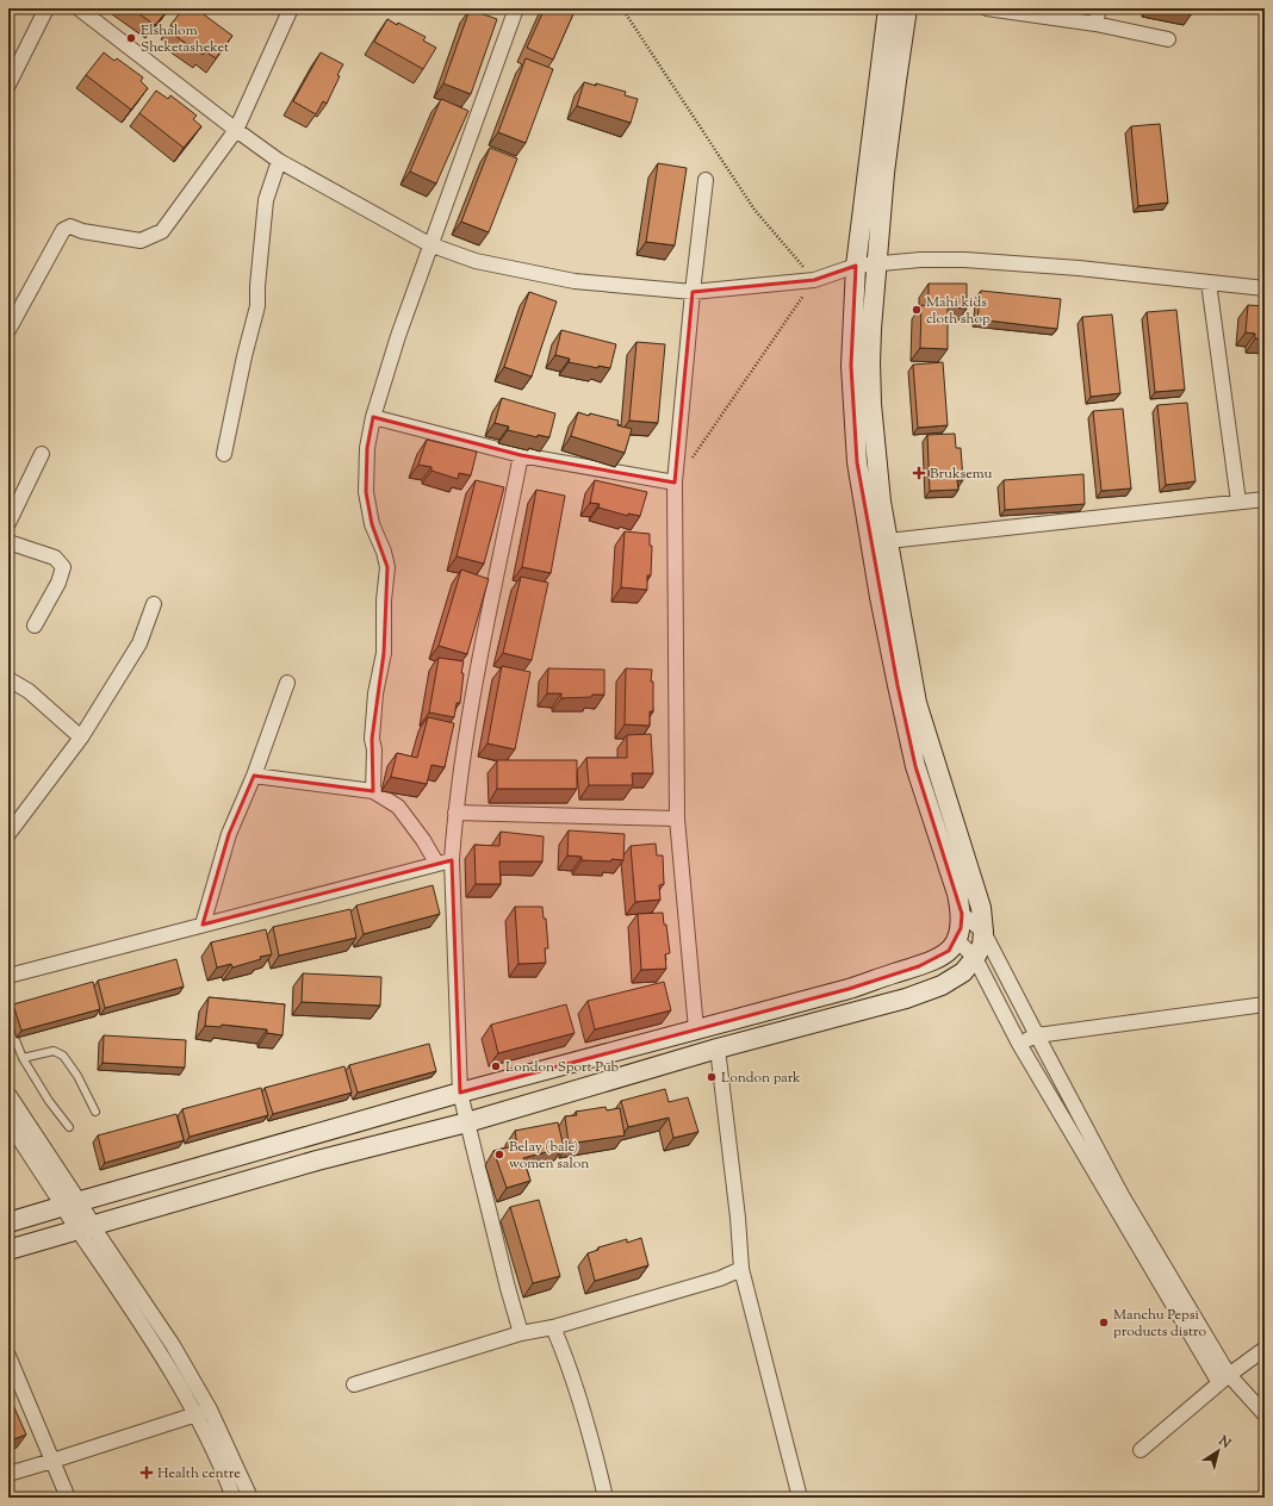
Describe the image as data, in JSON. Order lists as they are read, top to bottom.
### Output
{
  "places": {
    "other": [
      "Elshalom Sheketasheket",
      "Mahi kids cloth shop",
      "London Sport Pub",
      "London park",
      "Belay (bale) women salon",
      "Manchu Pepsi products distro"
    ],
    "health": ["Bruksemu", "Health centre"]
  },
  "north": "top right"
}
